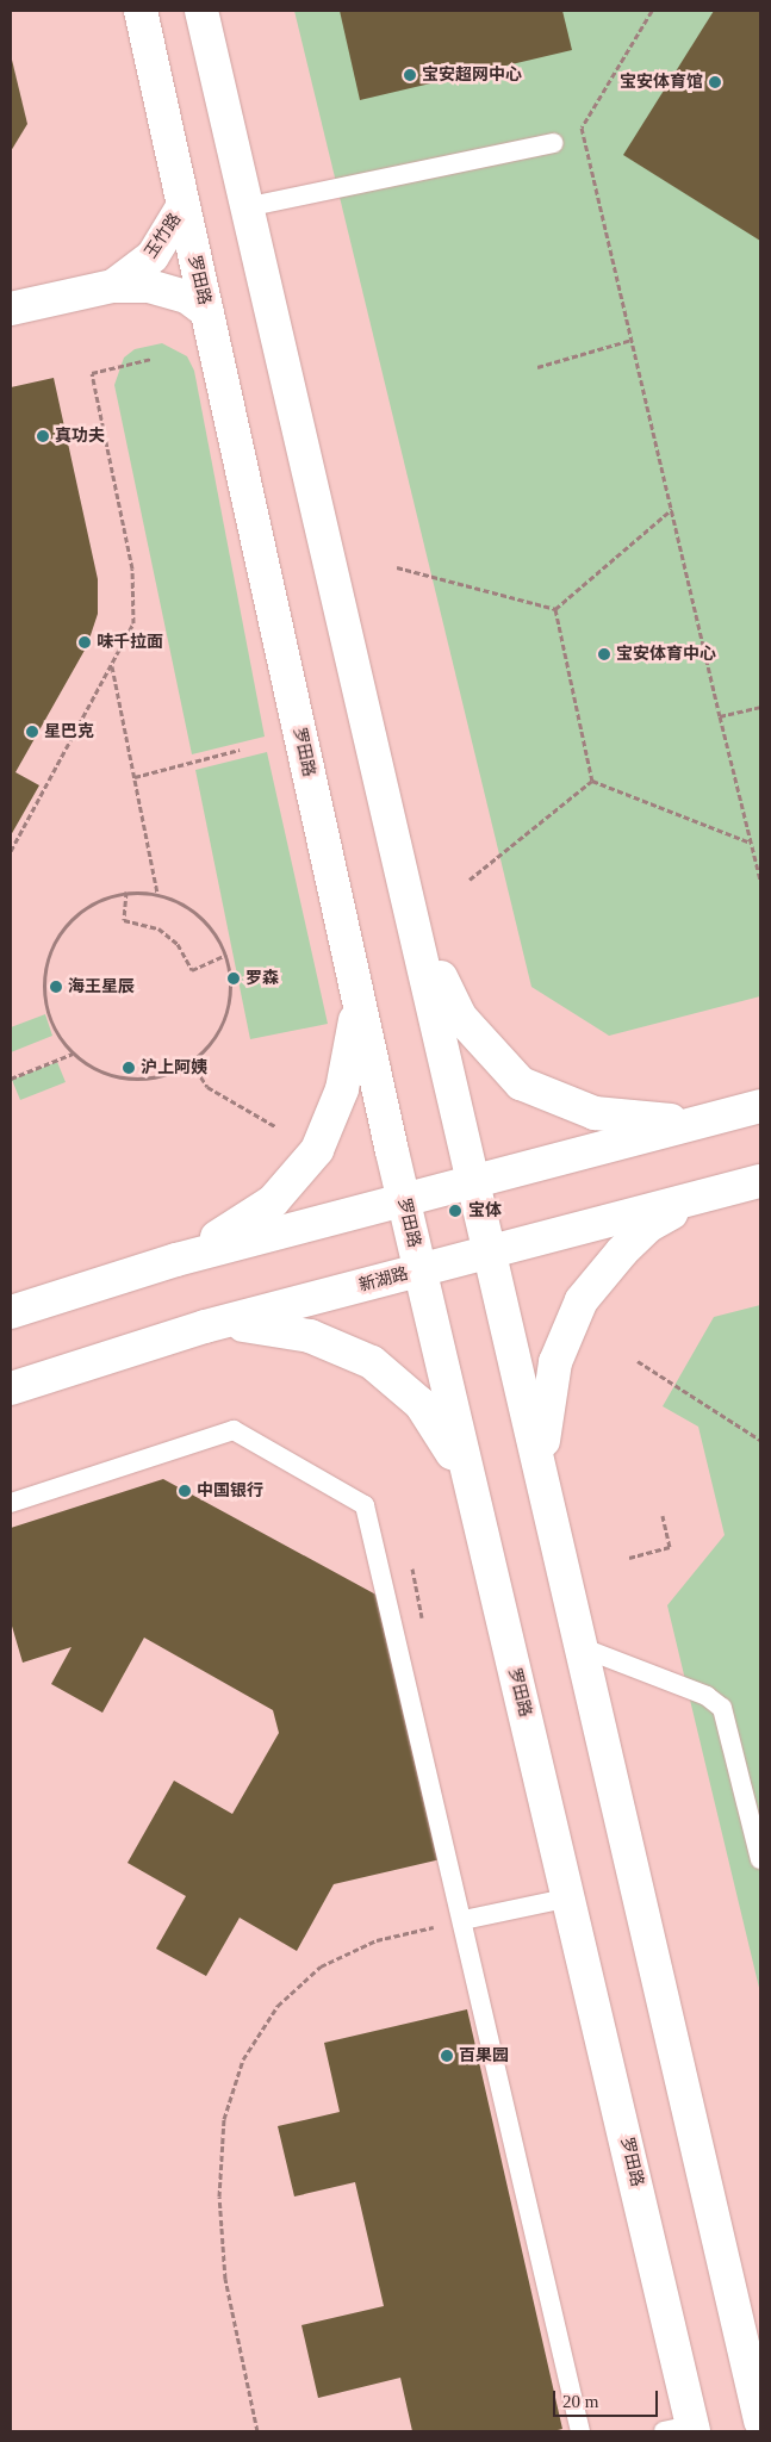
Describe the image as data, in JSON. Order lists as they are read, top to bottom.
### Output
{
  "streets": {
    "main road": ["玉竹路", "罗田路", "新湖路"]
  },
  "crossings": [
    ["玉竹路", "罗田路"],
    ["罗田路", "新湖路"]
  ],
  "places": [
    "宝安超网中心",
    "宝安体育馆",
    "真功夫",
    "味千拉面",
    "宝安体育中心",
    "星巴克",
    "罗森",
    "海王星辰",
    "沪上阿姨",
    "宝体",
    "中国银行",
    "百果园"
  ],
  "scale_bar": "20 m"
}
